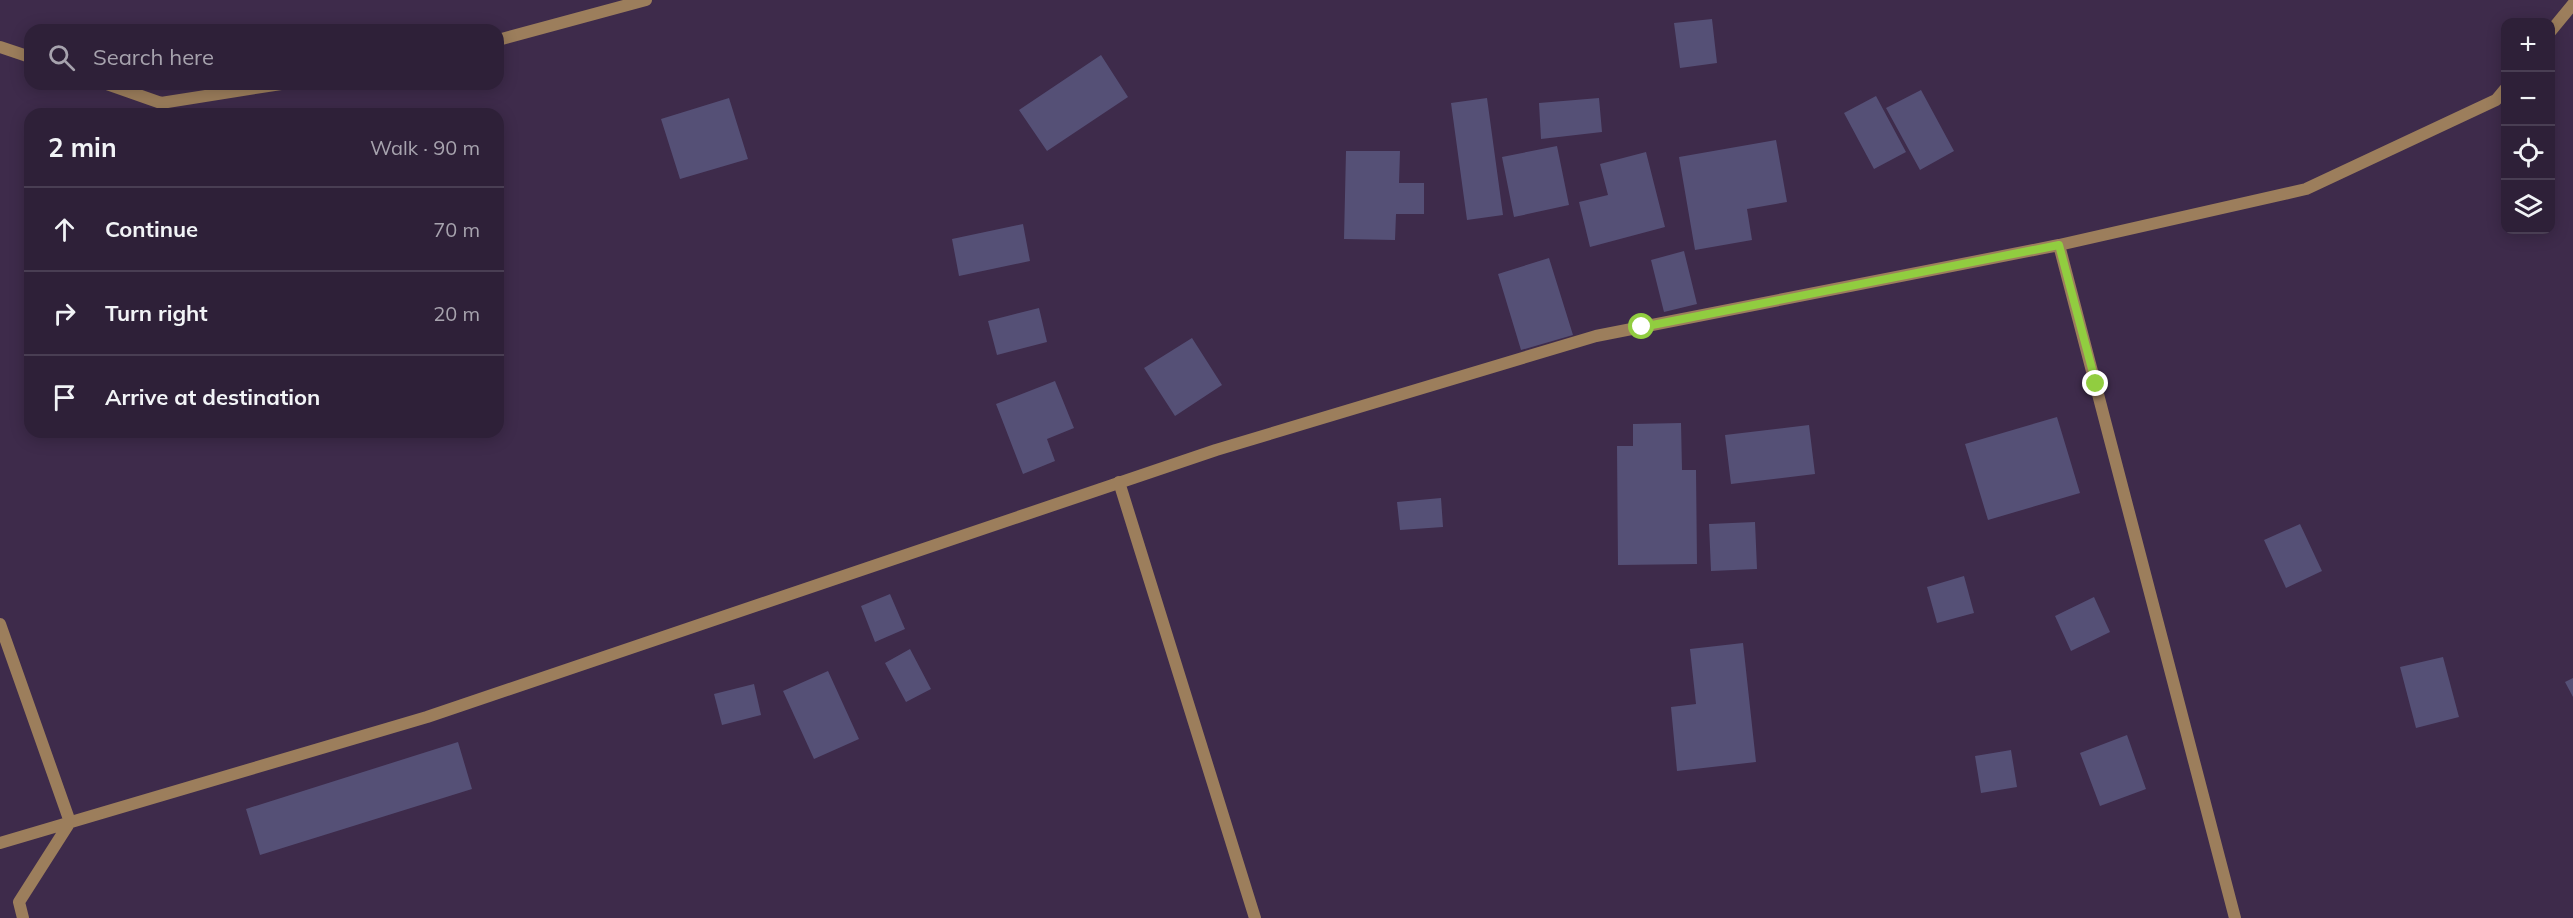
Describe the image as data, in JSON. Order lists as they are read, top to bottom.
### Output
{
  "page": {
    "map_buttons": ["+", "−"],
    "search": "Search here",
    "heading": ["2 min", "Walk · 90 m"],
    "list": [
      ["Continue", "70 m"],
      ["Turn right", "20 m"],
      "Arrive at destination"
    ]
  }
}
